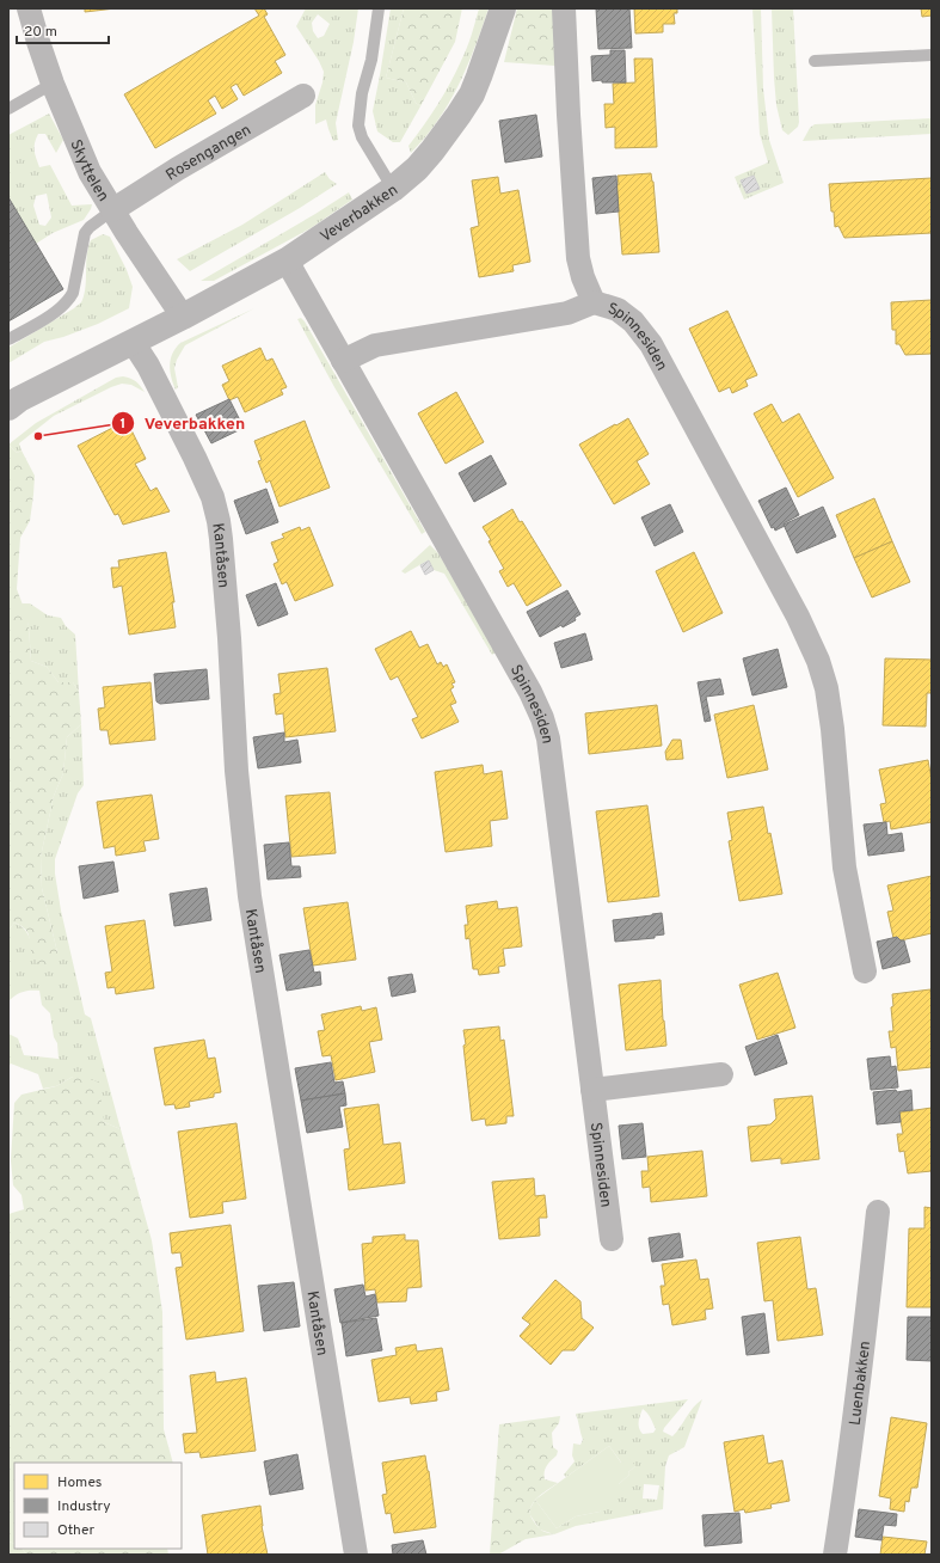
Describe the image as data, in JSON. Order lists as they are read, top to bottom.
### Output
{
  "streets": {
    "street": [
      "Rosengangen",
      "Skyttelen",
      "Veverbakken",
      "Spinnesiden",
      "Kantåsen",
      "Luenbakken"
    ]
  },
  "crossings": [
    ["Rosengangen", "Skyttelen"],
    ["Skyttelen", "Veverbakken"],
    ["Veverbakken", "Spinnesiden"],
    ["Veverbakken", "Kantåsen"]
  ],
  "places": ["Veverbakken"],
  "legend": ["Homes", "Industry", "Other"],
  "scale_bar": "20 m"
}
